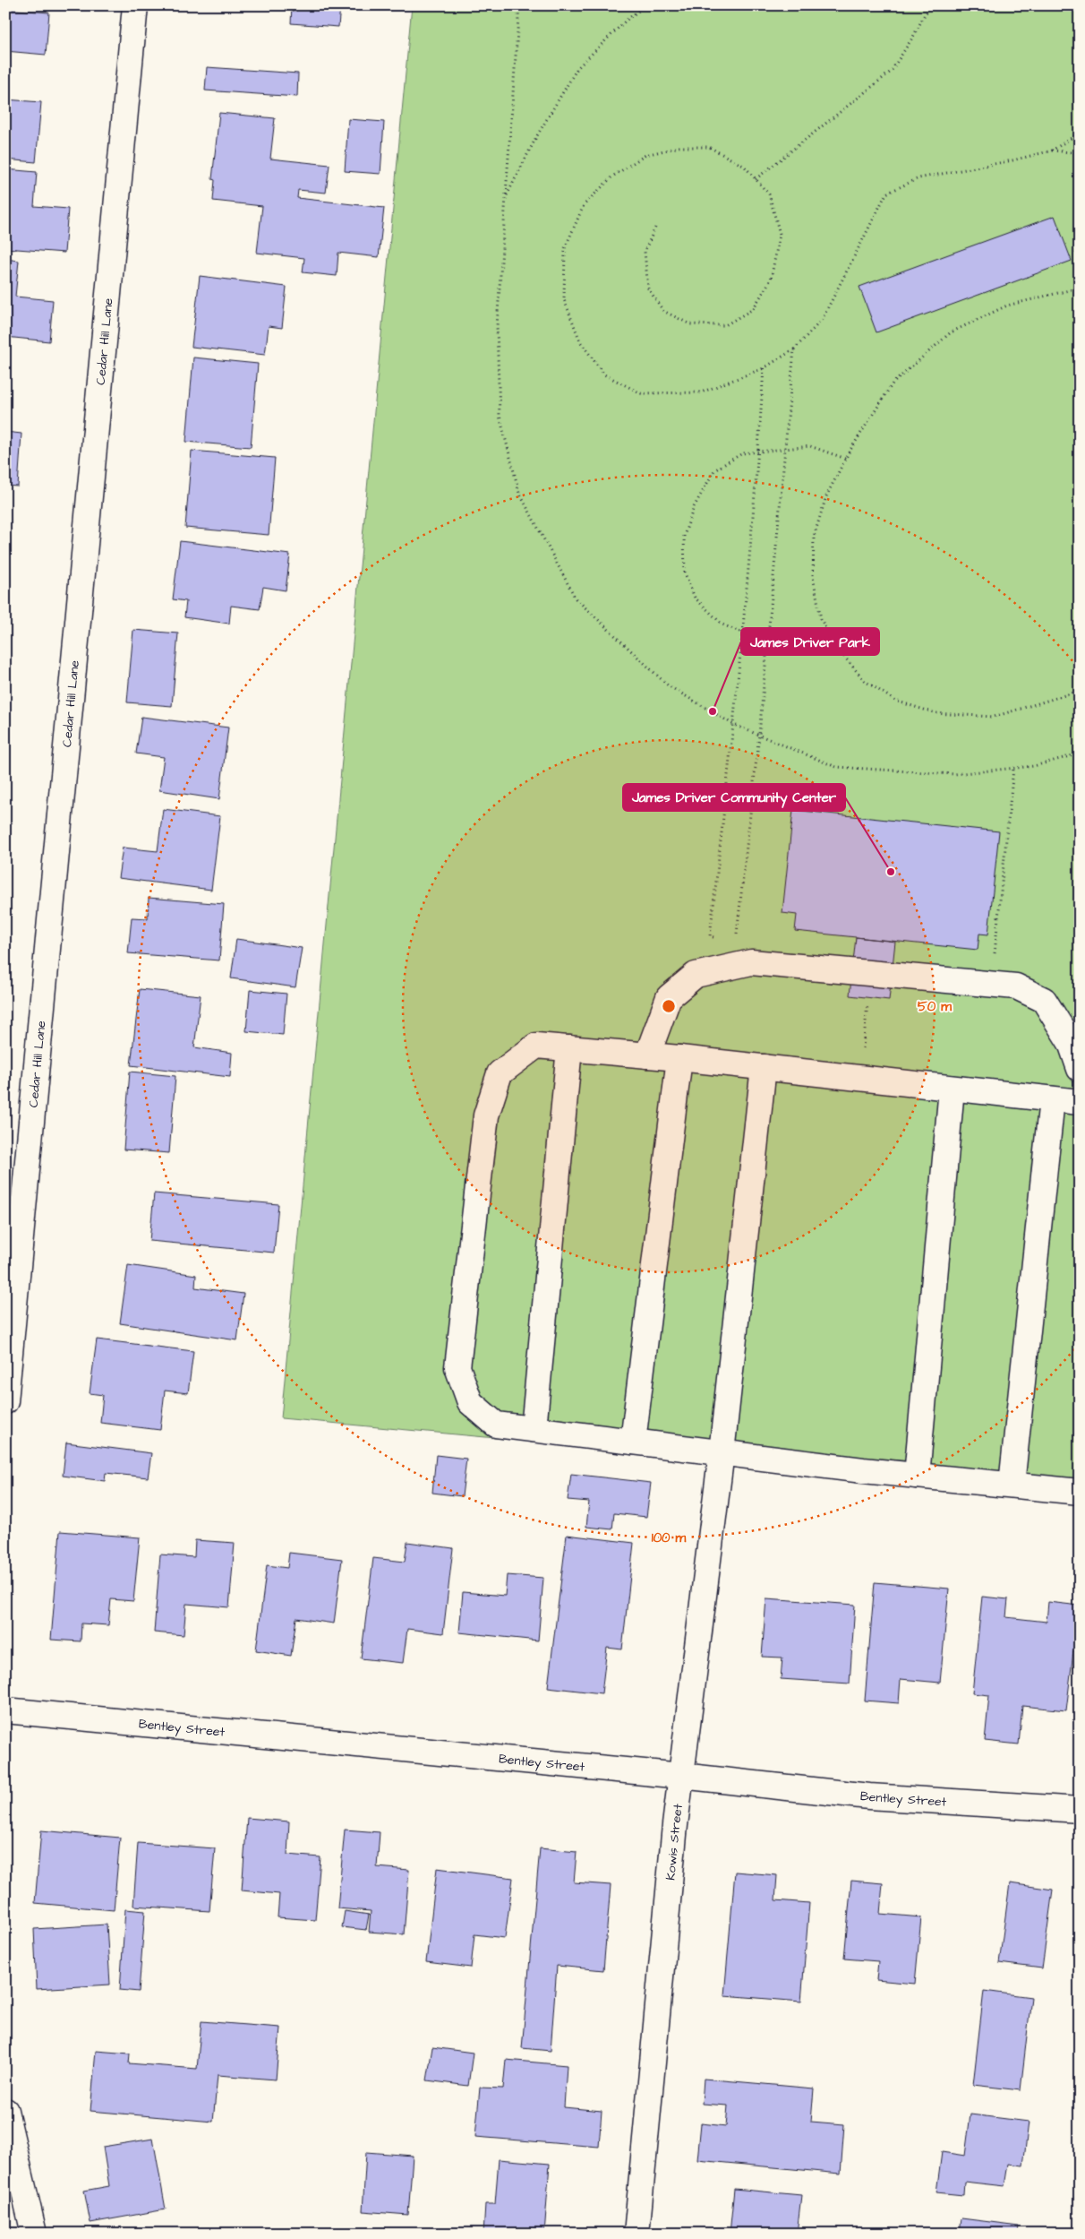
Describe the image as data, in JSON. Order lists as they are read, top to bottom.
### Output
{
  "streets": {
    "street": ["Cedar Hill Lane", "Bentley Street", "Kowis Street"]
  },
  "crossings": [
    ["Bentley Street", "Kowis Street"]
  ],
  "places": ["James Driver Park", "James Driver Community Center"],
  "rings": ["50 m", "100 m"]
}
